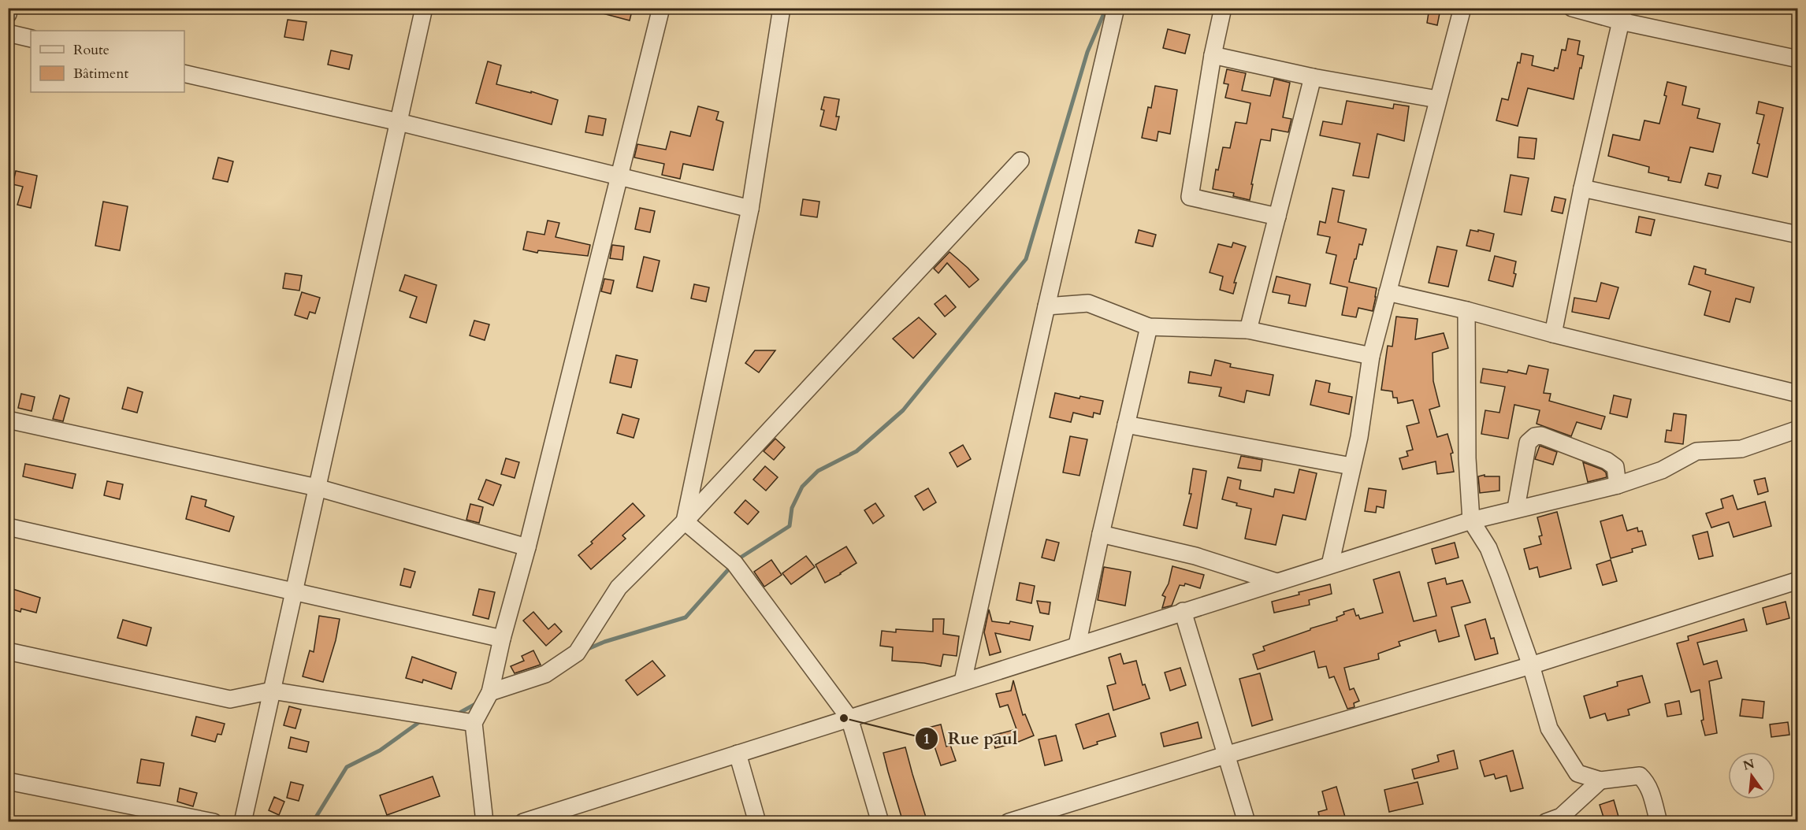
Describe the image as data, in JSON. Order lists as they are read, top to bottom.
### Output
{
  "places": ["Rue paul"],
  "legend": ["Route", "Bâtiment"],
  "north": "top"
}
